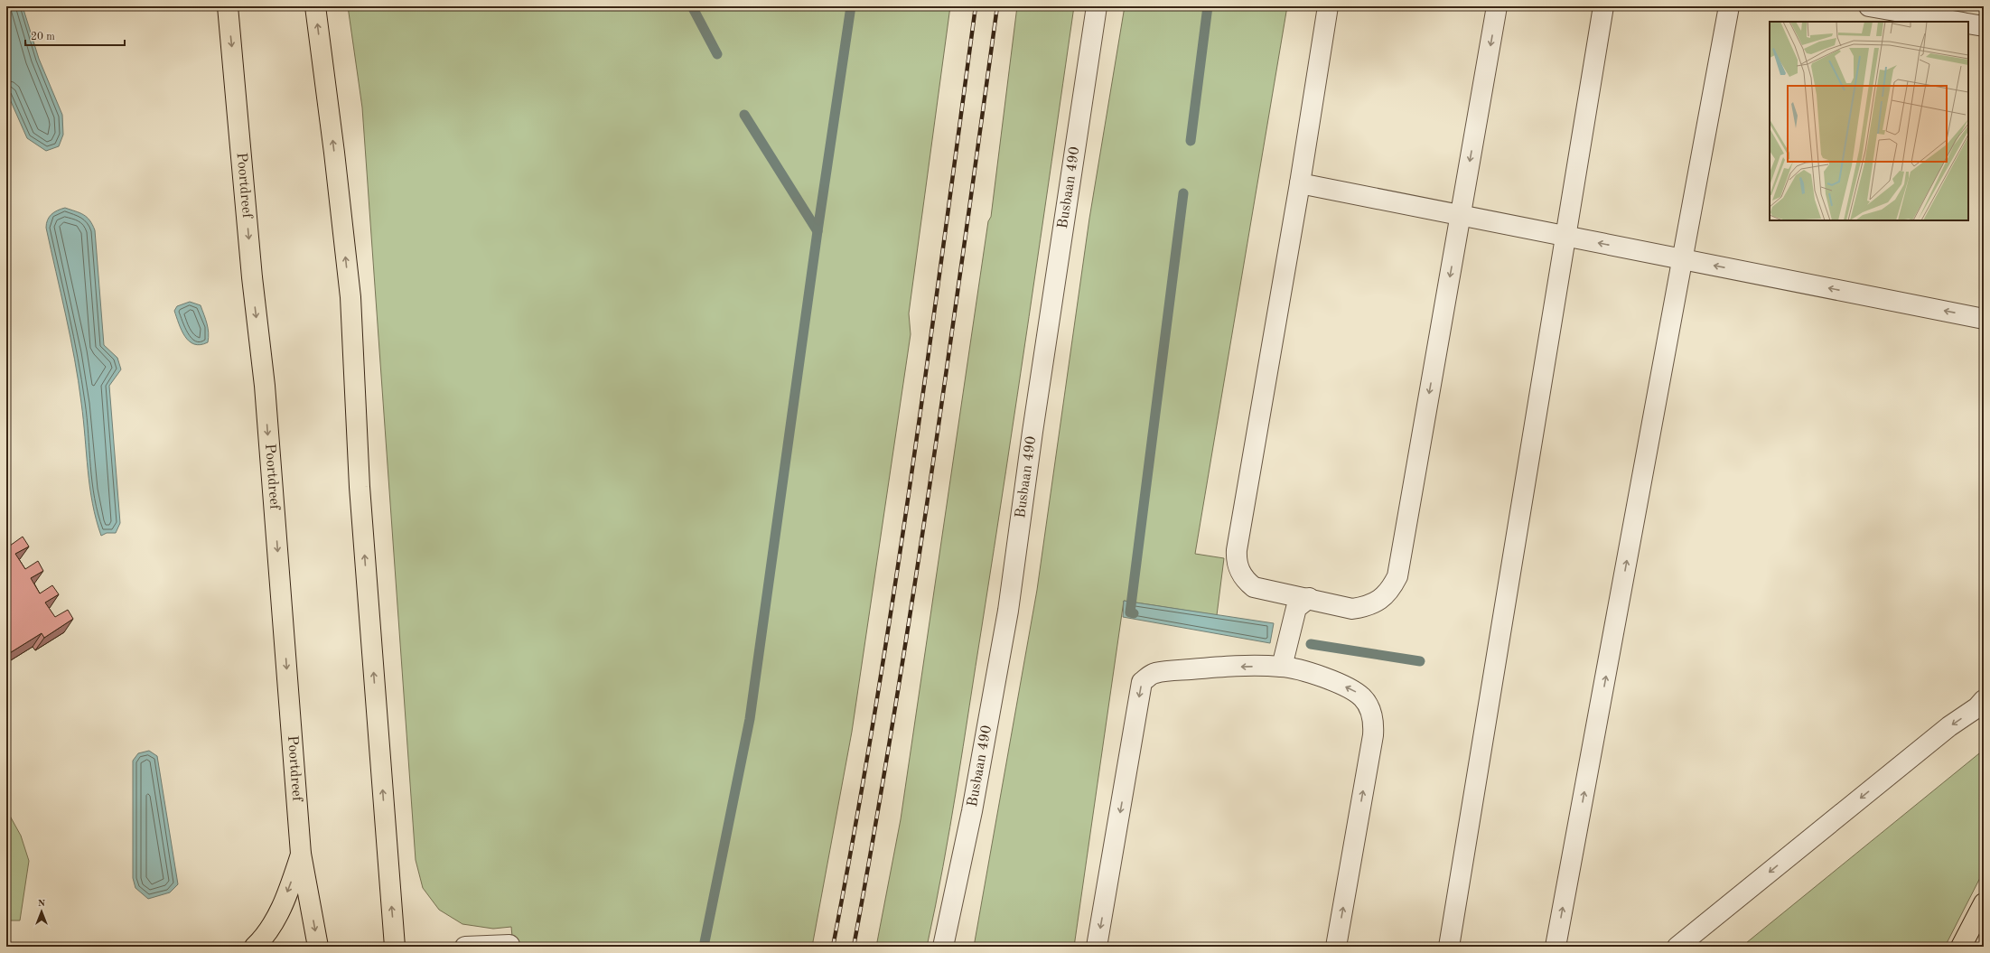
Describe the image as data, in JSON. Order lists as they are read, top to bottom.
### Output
{
  "streets": {
    "main road": ["Poortdreef"],
    "street": ["Busbaan 490"]
  },
  "scale_bar": "20 m",
  "north": "top"
}
